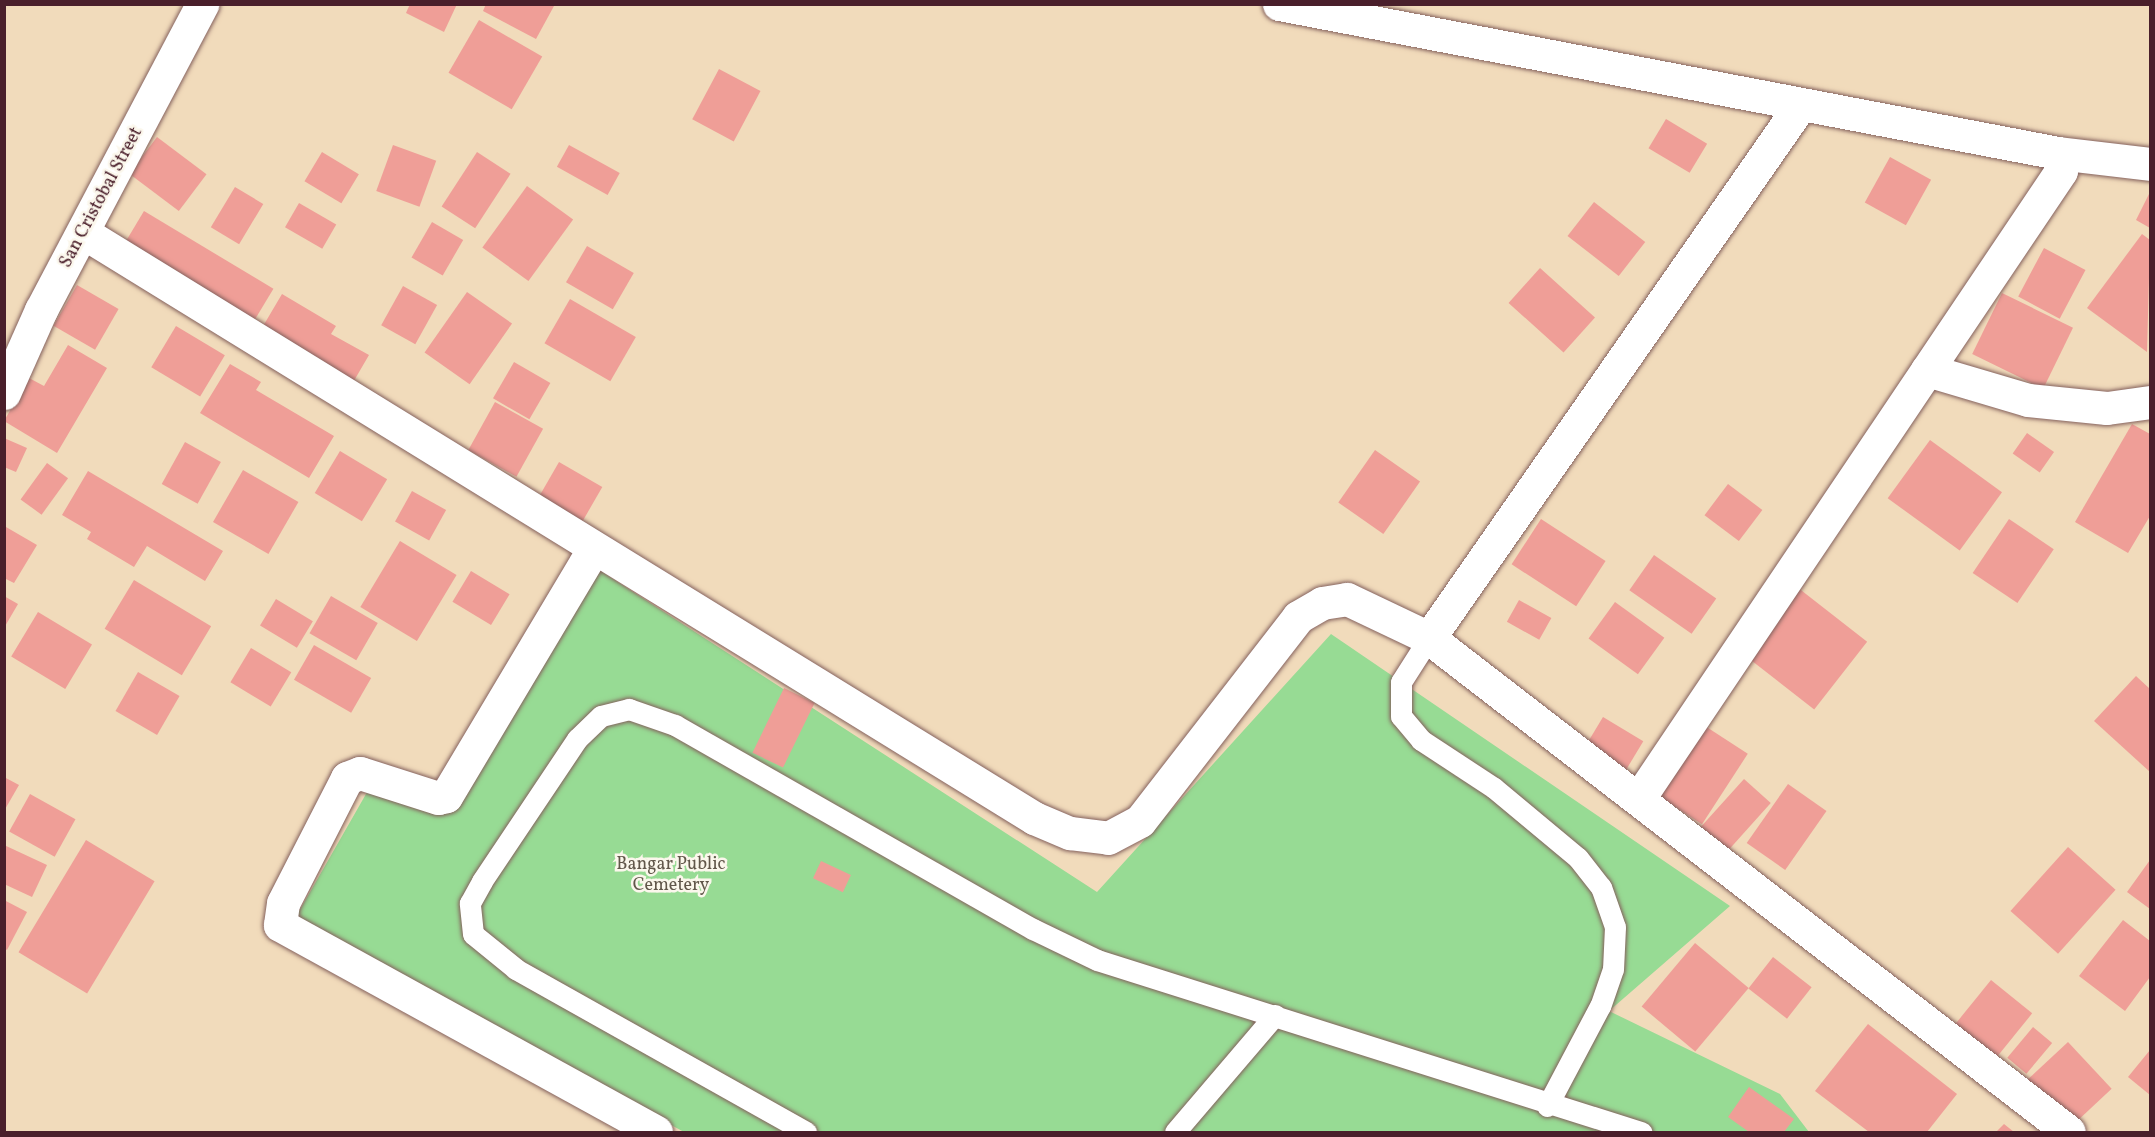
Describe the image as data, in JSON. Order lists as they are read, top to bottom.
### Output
{
  "streets": {
    "street": ["San Cristobal Street"]
  },
  "parks": ["Bangar Public Cemetery"]
}
